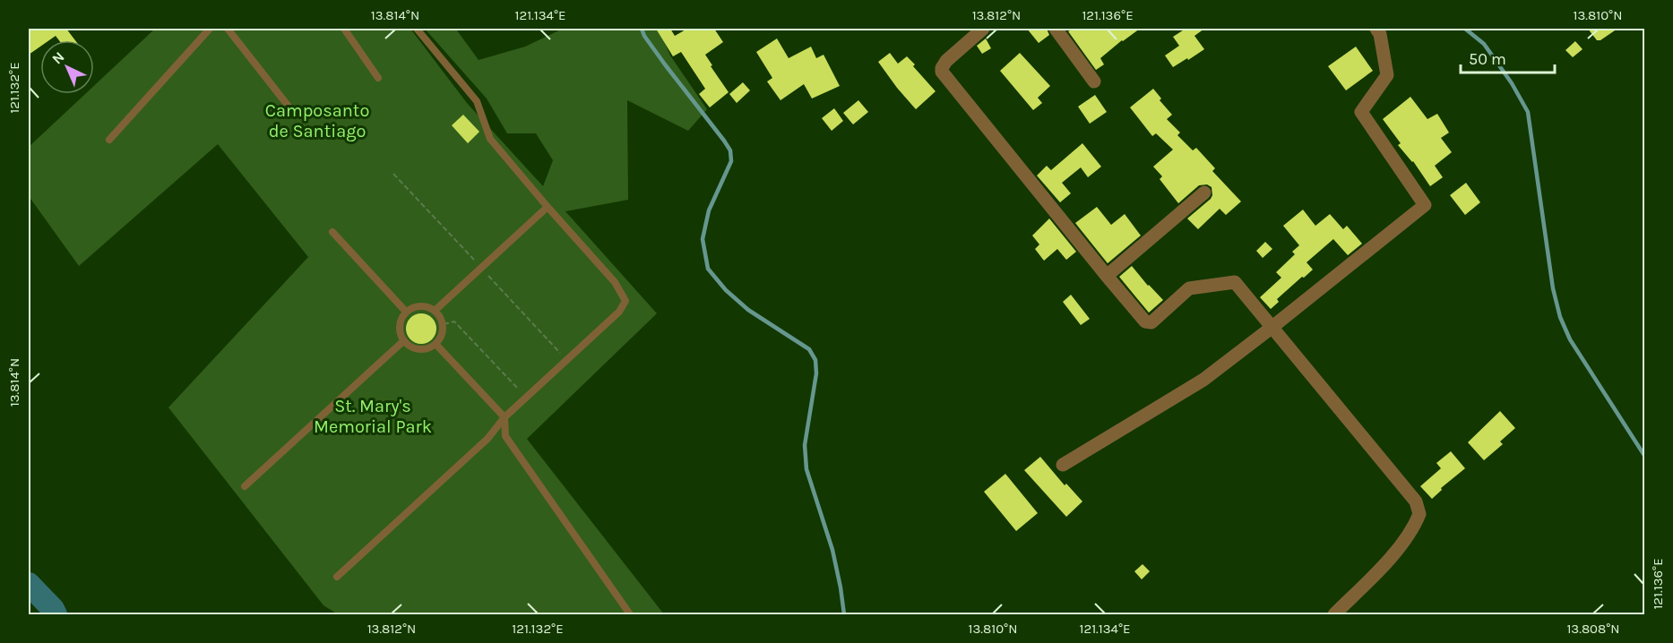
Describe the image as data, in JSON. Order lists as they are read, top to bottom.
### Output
{
  "parks": ["Camposanto de Santiago", "St. Mary's Memorial Park"],
  "scale_bar": "50 m",
  "north": "top left",
  "coordinates": [
    "13.814°N",
    "121.134°E",
    "13.812°N",
    "121.136°E",
    "13.810°N",
    "121.132°E",
    "13.808°N"
  ]
}
